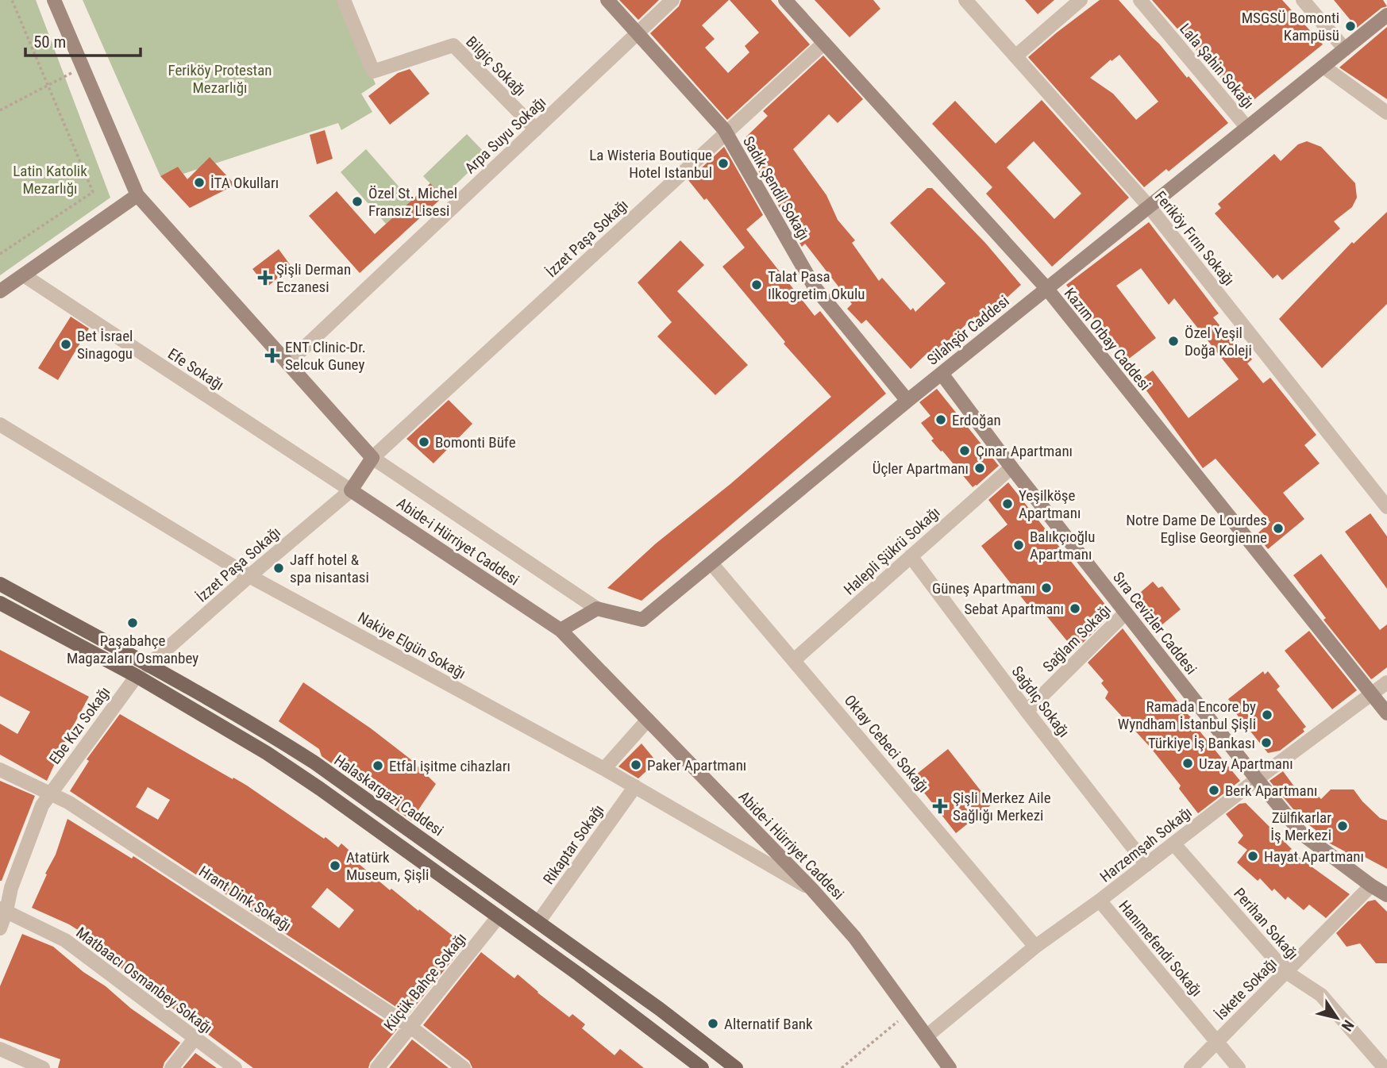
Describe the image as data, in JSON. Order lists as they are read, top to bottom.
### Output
{
  "streets": {
    "main road": ["Halaskargazi Caddesi"],
    "street": [
      "Bilgiç Sokağı",
      "Lala Şahin Sokağı",
      "Arpa Suyu Sokağı",
      "Sadık Şendil Sokağı",
      "İzzet Paşa Sokağı",
      "Feriköy Fırın Sokağı",
      "Silahşör Caddesi",
      "Kazım Orbay Caddesi",
      "Efe Sokağı",
      "Abide-i Hürriyet Caddesi",
      "Halepli Şükrü Sokağı",
      "Sıra Cevizler Caddesi",
      "Sağlam Sokağı",
      "Nakiye Elgün Sokağı",
      "Sağdıç Sokağı",
      "Ebe Kızı Sokağı",
      "Oktay Cebeci Sokağı",
      "Rikaptar Sokağı",
      "Harzemşah Sokağı",
      "Hrant Dink Sokağı",
      "Perihan Sokağı",
      "Hanımefendi Sokağı",
      "Matbaacı Osmanbey Sokağı",
      "Küçük Bahçe Sokağı",
      "İskete Sokağı"
    ]
  },
  "crossings": [
    ["Bilgiç Sokağı", "Arpa Suyu Sokağı"],
    ["Lala Şahin Sokağı", "Silahşör Caddesi"],
    ["Arpa Suyu Sokağı", "Sadık Şendil Sokağı"],
    ["Sadık Şendil Sokağı", "İzzet Paşa Sokağı"],
    ["Sadık Şendil Sokağı", "Silahşör Caddesi"],
    ["İzzet Paşa Sokağı", "Kazım Orbay Caddesi"],
    ["İzzet Paşa Sokağı", "Efe Sokağı"],
    ["İzzet Paşa Sokağı", "Abide-i Hürriyet Caddesi"],
    ["İzzet Paşa Sokağı", "Nakiye Elgün Sokağı"],
    ["İzzet Paşa Sokağı", "Halaskargazi Caddesi"],
    ["Feriköy Fırın Sokağı", "Silahşör Caddesi"],
    ["Silahşör Caddesi", "Kazım Orbay Caddesi"],
    ["Silahşör Caddesi", "Sıra Cevizler Caddesi"],
    ["Silahşör Caddesi", "Oktay Cebeci Sokağı"],
    ["Kazım Orbay Caddesi", "Harzemşah Sokağı"],
    ["Efe Sokağı", "Abide-i Hürriyet Caddesi"],
    ["Abide-i Hürriyet Caddesi", "Nakiye Elgün Sokağı"],
    ["Abide-i Hürriyet Caddesi", "Harzemşah Sokağı"],
    ["Halepli Şükrü Sokağı", "Sıra Cevizler Caddesi"],
    ["Halepli Şükrü Sokağı", "Sağdıç Sokağı"],
    ["Halepli Şükrü Sokağı", "Oktay Cebeci Sokağı"],
    ["Sıra Cevizler Caddesi", "Sağlam Sokağı"],
    ["Sıra Cevizler Caddesi", "Harzemşah Sokağı"],
    ["Sıra Cevizler Caddesi", "İskete Sokağı"],
    ["Sağlam Sokağı", "Sağdıç Sokağı"],
    ["Nakiye Elgün Sokağı", "Rikaptar Sokağı"],
    ["Sağdıç Sokağı", "Harzemşah Sokağı"],
    ["Ebe Kızı Sokağı", "Hrant Dink Sokağı"],
    ["Ebe Kızı Sokağı", "Matbaacı Osmanbey Sokağı"],
    ["Oktay Cebeci Sokağı", "Harzemşah Sokağı"],
    ["Halaskargazi Caddesi", "Rikaptar Sokağı"],
    ["Harzemşah Sokağı", "Perihan Sokağı"],
    ["Harzemşah Sokağı", "Hanımefendi Sokağı"],
    ["Hrant Dink Sokağı", "Küçük Bahçe Sokağı"],
    ["Perihan Sokağı", "İskete Sokağı"],
    ["Hanımefendi Sokağı", "İskete Sokağı"]
  ],
  "parks": ["Feriköy Protestan Mezarlığı", "Latin Katolik Mezarlığı"],
  "places": {
    "other": [
      "MSGSÜ Bomonti Kampüsü",
      "La Wisteria Boutique Hotel Istanbul",
      "İTA Okulları",
      "Özel St. Michel Fransız Lisesi",
      "Talat Pasa Ilkogretim Okulu",
      "Özel Yeşil Doğa Koleji",
      "Bet İsrael Sinagogu",
      "Erdoğan",
      "Bomonti Büfe",
      "Çınar Apartmanı",
      "Üçler Apartmanı",
      "Yeşilköşe Apartmanı",
      "Notre Dame De Lourdes Eglise Georgienne",
      "Balıkçıoğlu Apartmanı",
      "Jaff hotel & spa nisantasi",
      "Güneş Apartmanı",
      "Sebat Apartmanı",
      "Paşabahçe Magazaları Osmanbey",
      "Ramada Encore by Wyndham İstanbul Şişli",
      "Türkiye İş Bankası",
      "Uzay Apartmanı",
      "Paker Apartmanı",
      "Etfal işitme cihazları",
      "Berk Apartmanı",
      "Zülfikarlar İş Merkezi",
      "Hayat Apartmanı",
      "Atatürk Museum, Şişli",
      "Alternatif Bank"
    ],
    "health": ["Şişli Derman Eczanesi", "ENT Clinic-Dr. Selcuk Guney", "Şişli Merkez Aile Sağlığı Merkezi"]
  },
  "scale_bar": "50 m",
  "north": "bottom right"
}
